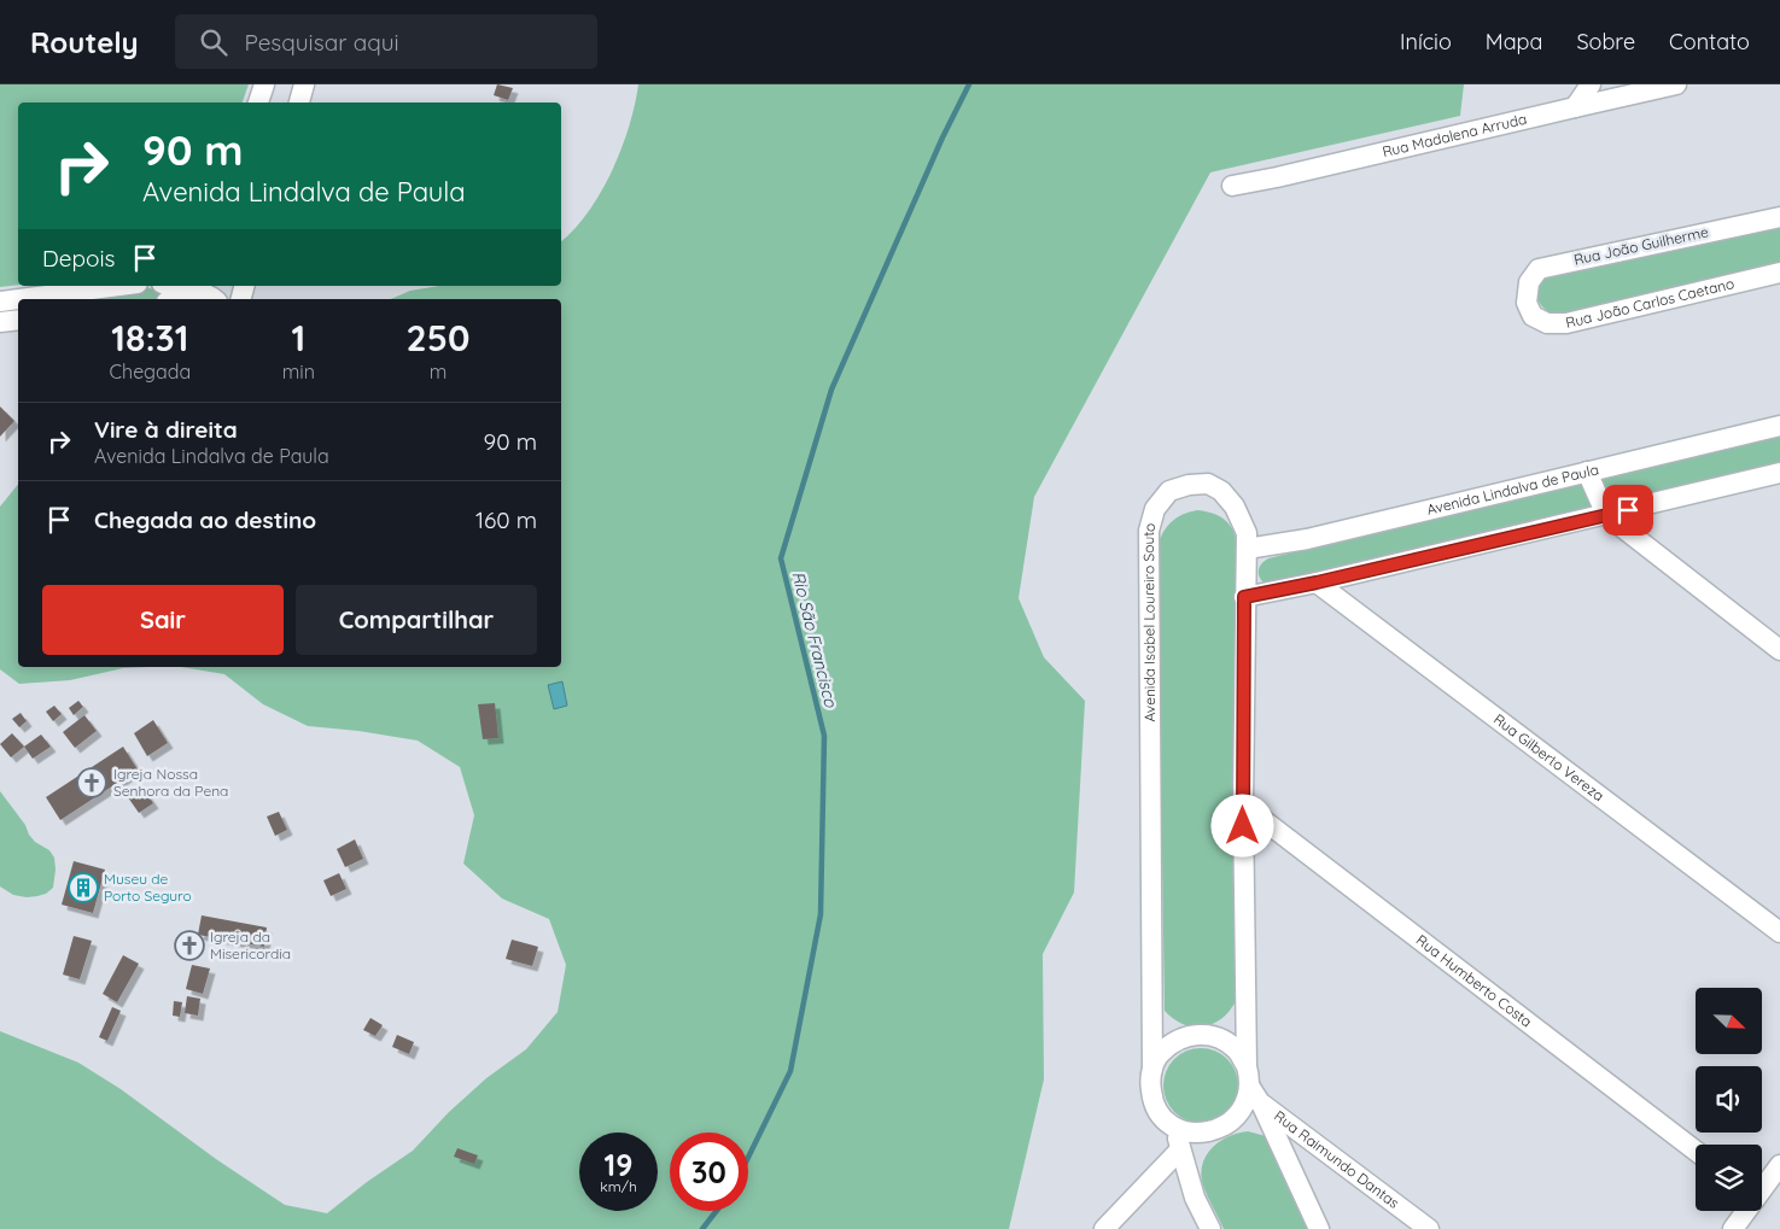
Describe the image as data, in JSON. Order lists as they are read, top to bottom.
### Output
{
  "streets": {
    "street": [
      "Rua Madalena Arruda",
      "Rua João Guilherme",
      "Rua João Carlos Caetano",
      "Avenida Lindalva de Paula",
      "Avenida Isabel Loureiro Souto",
      "Rua Gilberto Vereza",
      "Rua Humberto Costa",
      "Rua Raimundo Dantas"
    ]
  },
  "crossings": [
    ["Rua João Guilherme", "Rua João Carlos Caetano"],
    ["Avenida Lindalva de Paula", "Avenida Isabel Loureiro Souto"],
    ["Avenida Isabel Loureiro Souto", "Rua Humberto Costa"],
    ["Avenida Isabel Loureiro Souto", "Rua Raimundo Dantas"]
  ],
  "water": ["Rio São Francisco"],
  "places": {
    "church": ["Igreja Nossa Senhora da Pena", "Igreja da Misericordia"],
    "building": ["Museu de Porto Seguro"]
  },
  "north": "bottom right",
  "page": {
    "header": "Routely",
    "search": "Pesquisar aqui",
    "nav": [
      "Início",
      "Mapa",
      "Sobre",
      "Contato"
    ],
    "turn": ["90 m", "Avenida Lindalva de Paula"],
    "then": "Depois",
    "eta": [
      "18:31",
      "Chegada",
      "1",
      "min",
      "250",
      "m"
    ],
    "list": [
      {
        "name": "Vire à direita",
        "note": "Avenida Lindalva de Paula",
        "value": "90 m"
      },
      {
        "name": "Chegada ao destino",
        "value": "160 m"
      }
    ],
    "buttons": ["Sair", "Compartilhar"],
    "speed": "19 km/h",
    "limit": "30"
  }
}
